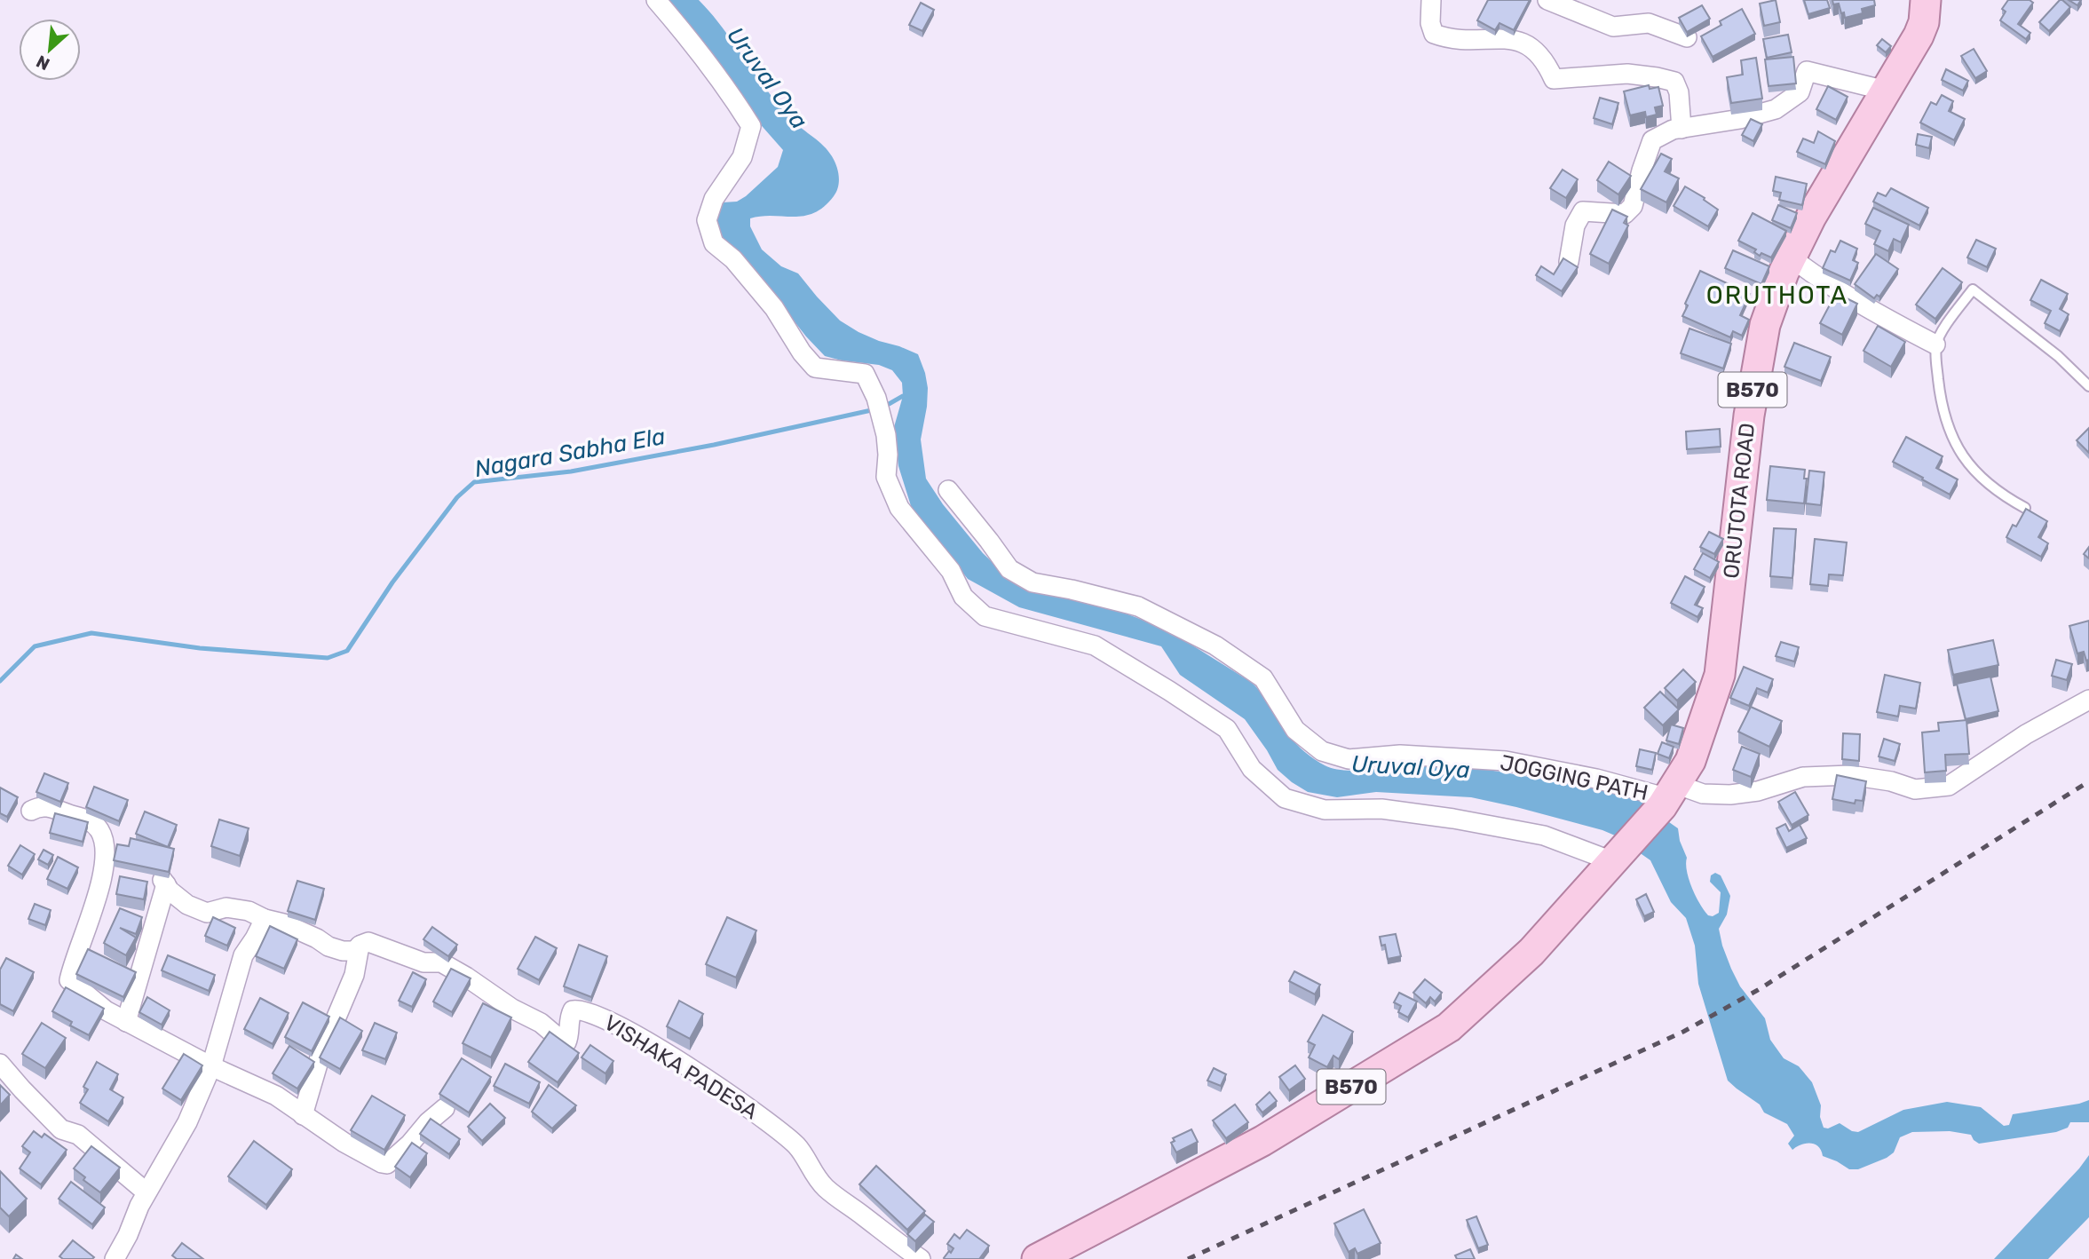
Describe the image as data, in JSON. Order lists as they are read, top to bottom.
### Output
{
  "streets": {
    "main road": ["B570", "ORUTOTA ROAD"],
    "street": ["JOGGING PATH", "VISHAKA PADESA"]
  },
  "crossings": [
    ["B570", "ORUTOTA ROAD"],
    ["B570", "JOGGING PATH"],
    ["ORUTOTA ROAD", "JOGGING PATH"]
  ],
  "districts": ["ORUTHOTA"],
  "water": ["Uruval Oya", "Nagara Sabha Ela"],
  "north": "bottom left"
}
